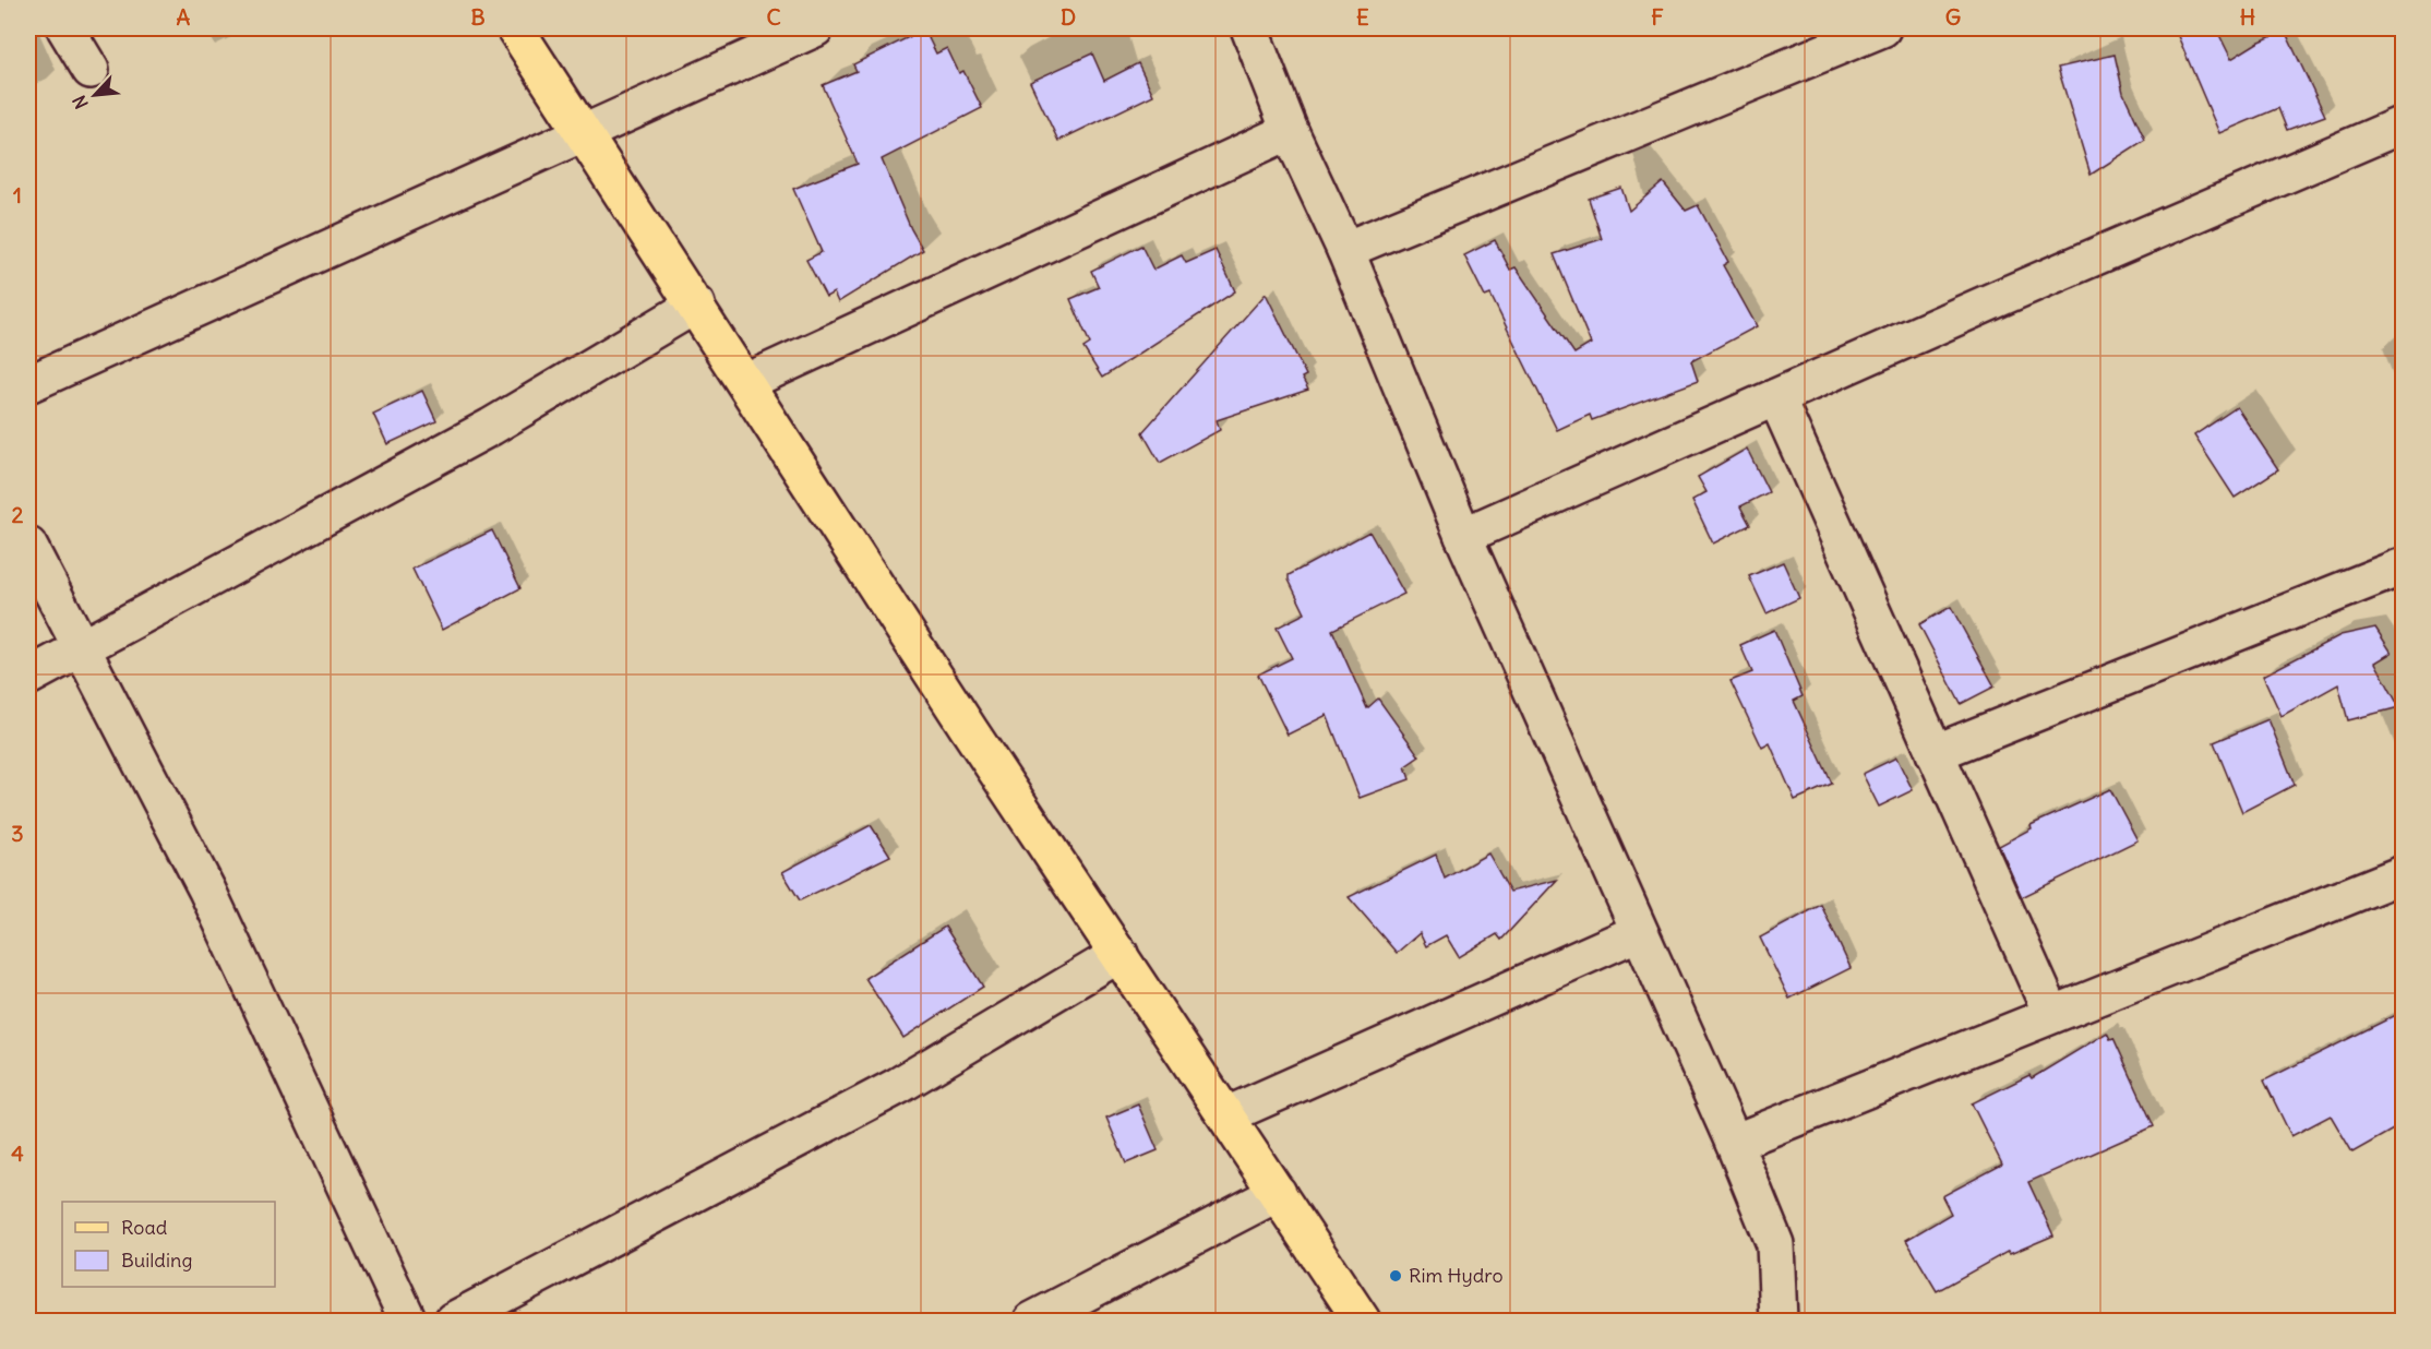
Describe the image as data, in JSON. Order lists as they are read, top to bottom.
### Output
{
  "places": ["Rim Hydro"],
  "legend": ["Road", "Building"],
  "north": "bottom left",
  "grid": {
    "columns": [
      "A",
      "B",
      "C",
      "D",
      "E",
      "F",
      "G",
      "H"
    ],
    "rows": [
      "1",
      "2",
      "3",
      "4"
    ]
  }
}
